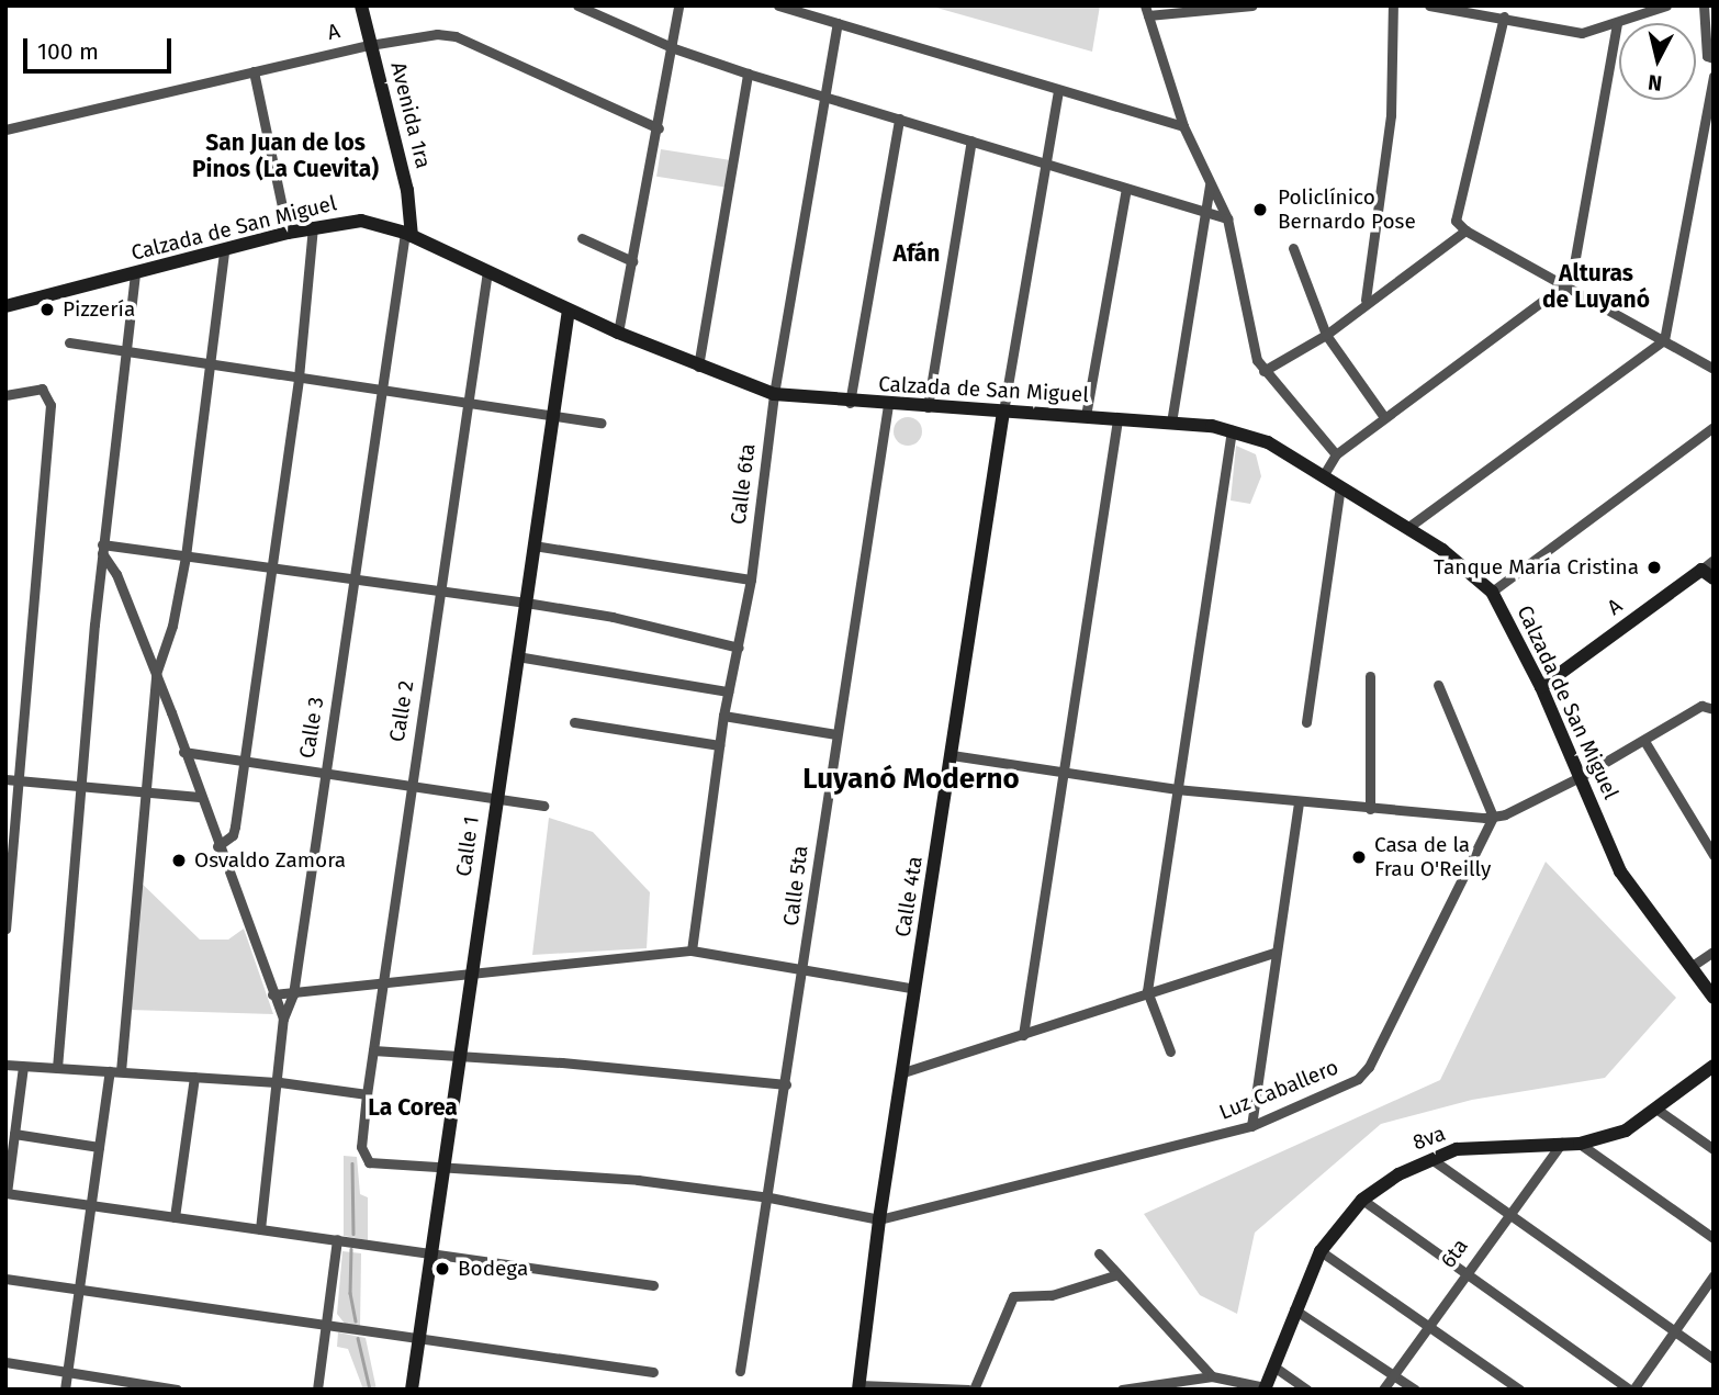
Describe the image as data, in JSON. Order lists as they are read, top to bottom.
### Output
{
  "streets": {
    "main road": [
      "A",
      "Avenida 1ra",
      "Calzada de San Miguel",
      "Calle 1",
      "Calle 4ta",
      "8va"
    ],
    "street": [
      "Calle 6ta",
      "Calle 2",
      "Calle 3",
      "Calle 5ta",
      "Luz Caballero",
      "6ta"
    ]
  },
  "crossings": [
    ["A", "Avenida 1ra"],
    ["A", "Calzada de San Miguel"],
    ["Avenida 1ra", "Calzada de San Miguel"],
    ["Avenida 1ra", "Calle 3"],
    ["Calzada de San Miguel", "Calle 6ta"],
    ["Calzada de San Miguel", "Calle 2"],
    ["Calzada de San Miguel", "Calle 3"],
    ["Calzada de San Miguel", "Calle 1"],
    ["Calzada de San Miguel", "Calle 5ta"],
    ["Calzada de San Miguel", "Calle 4ta"],
    ["Calle 2", "Calle 1"],
    ["Calle 4ta", "Luz Caballero"],
    ["8va", "6ta"]
  ],
  "districts": [
    "San Juan de los Pinos (La Cuevita)",
    "Afán",
    "Alturas de Luyanó",
    "Luyanó Moderno",
    "La Corea"
  ],
  "places": [
    "Policlínico Bernardo Pose",
    "Pizzería",
    "Tanque María Cristina",
    "Casa de la Frau O'Reilly",
    "Osvaldo Zamora",
    "Bodega"
  ],
  "scale_bar": "100 m",
  "north": "bottom"
}
